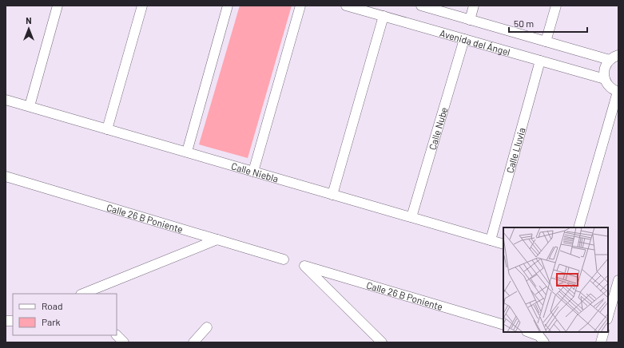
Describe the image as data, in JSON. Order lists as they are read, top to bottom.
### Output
{
  "streets": {
    "street": [
      "Avenida del Ángel",
      "Calle Nube",
      "Calle Lluvia",
      "Calle Niebla",
      "Calle 26 B Poniente"
    ]
  },
  "crossings": [
    ["Avenida del Ángel", "Calle Nube"],
    ["Avenida del Ángel", "Calle Lluvia"],
    ["Calle Nube", "Calle Niebla"],
    ["Calle Lluvia", "Calle Niebla"]
  ],
  "legend": ["Road", "Park"],
  "scale_bar": "50 m",
  "north": "top"
}
